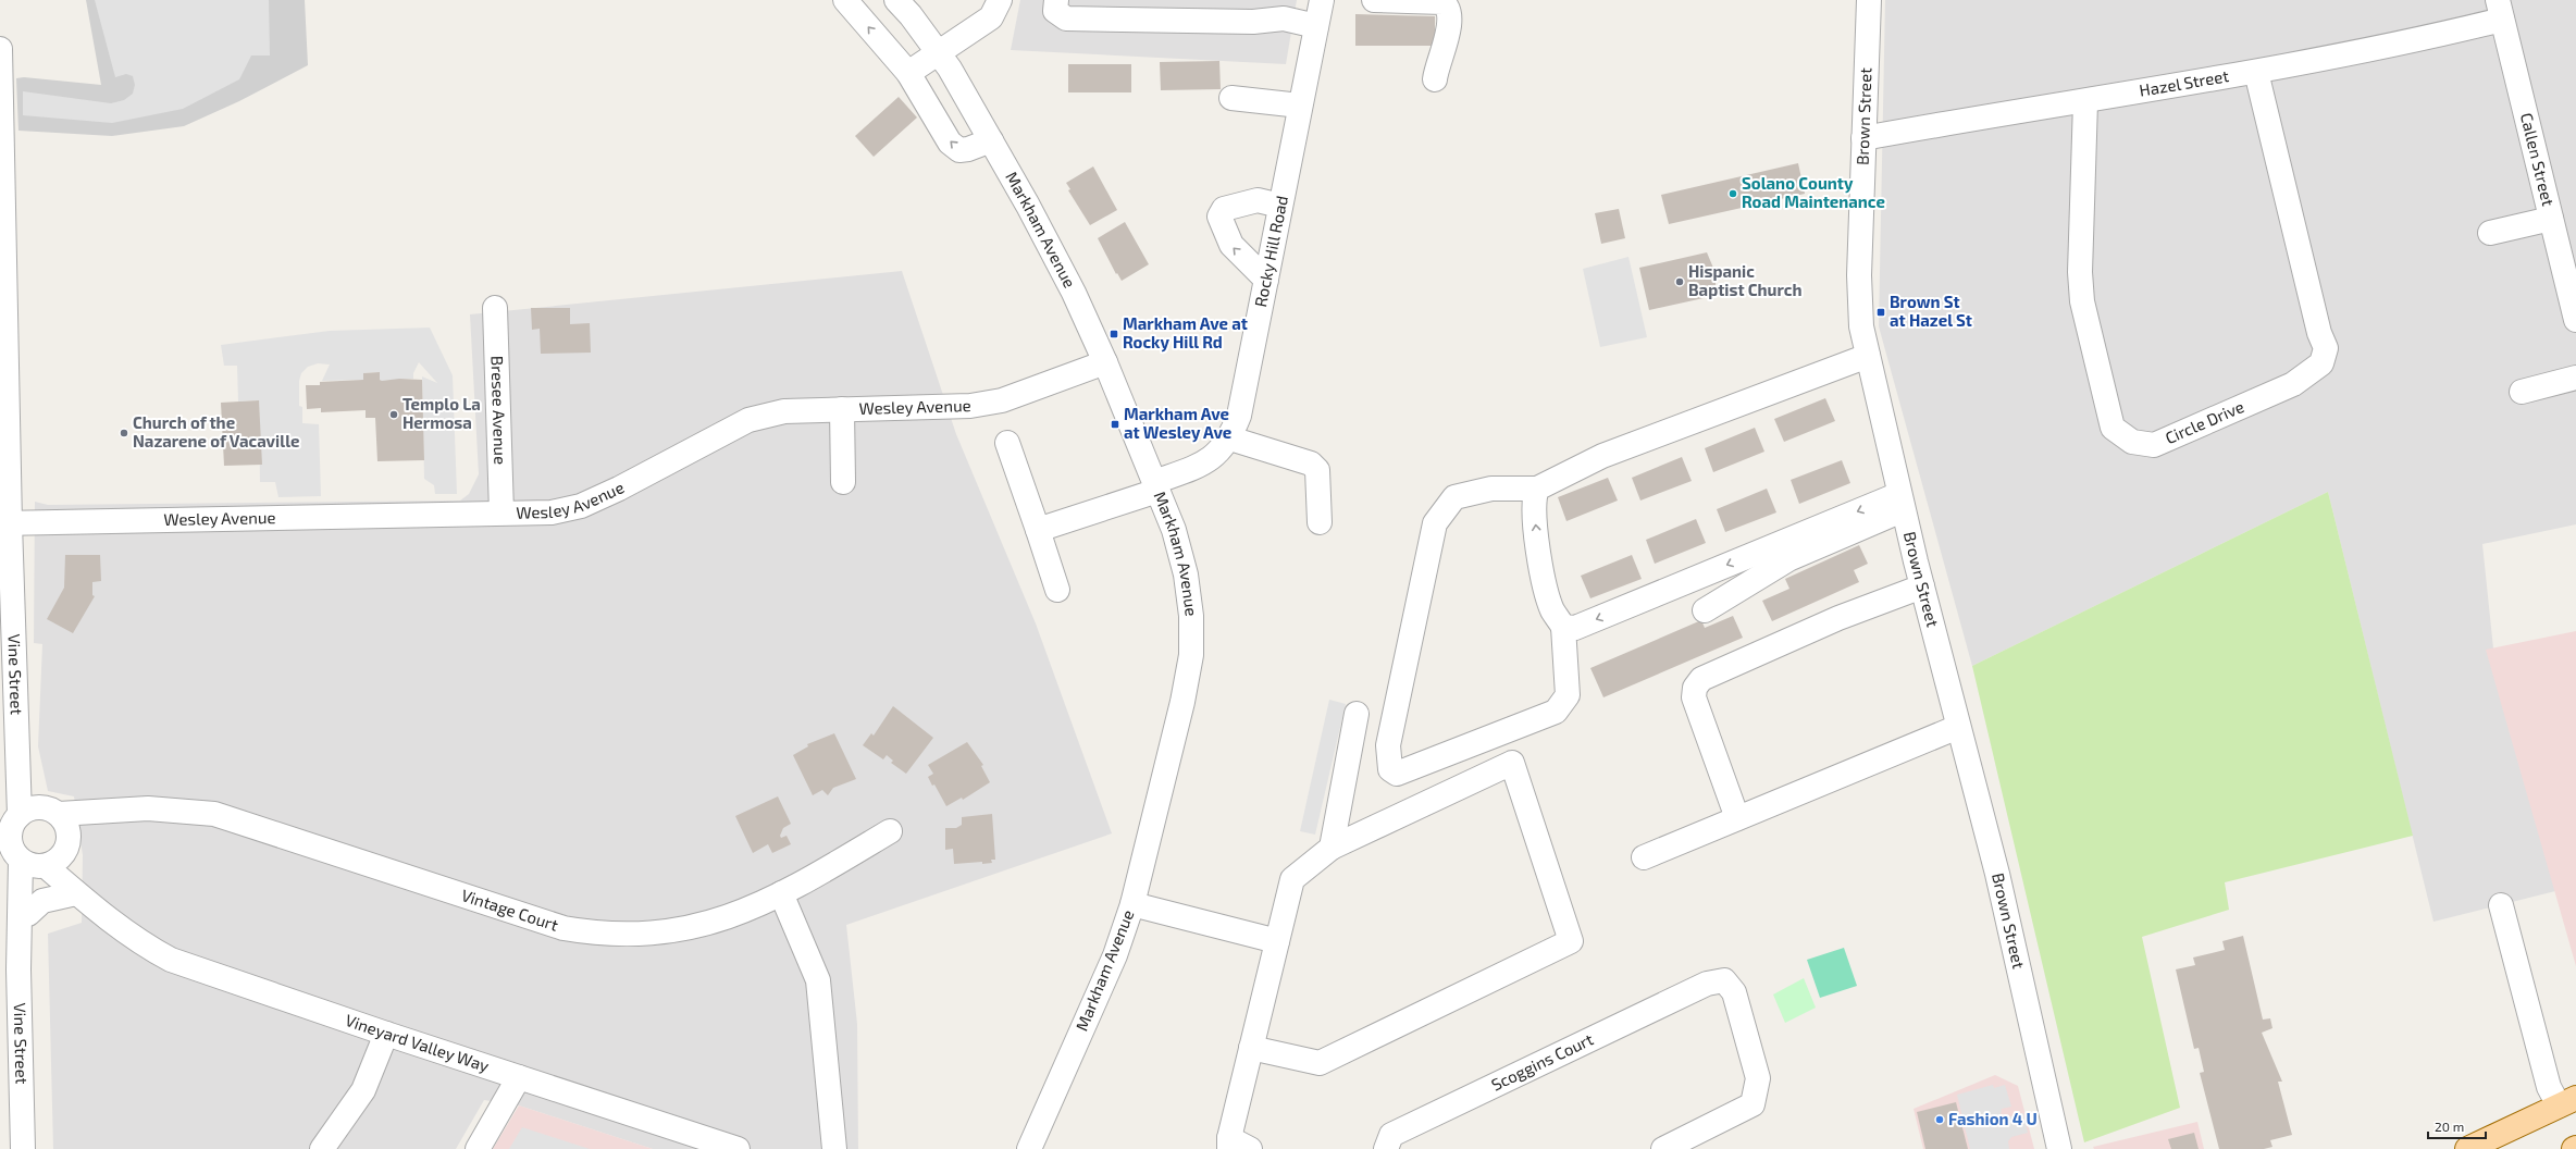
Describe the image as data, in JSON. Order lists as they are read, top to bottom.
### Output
{
  "streets": {
    "street": [
      "Hazel Street",
      "Brown Street",
      "Callen Street",
      "Markham Avenue",
      "Rocky Hill Road",
      "Wesley Avenue",
      "Bresee Avenue",
      "Circle Drive",
      "Vine Street",
      "Vintage Court",
      "Vineyard Valley Way",
      "Scoggins Court"
    ]
  },
  "crossings": [
    ["Hazel Street", "Brown Street"],
    ["Hazel Street", "Callen Street"],
    ["Hazel Street", "Circle Drive"],
    ["Markham Avenue", "Rocky Hill Road"],
    ["Markham Avenue", "Wesley Avenue"],
    ["Wesley Avenue", "Bresee Avenue"],
    ["Wesley Avenue", "Vine Street"],
    ["Vine Street", "Vintage Court"],
    ["Vine Street", "Vineyard Valley Way"],
    ["Vintage Court", "Vineyard Valley Way"]
  ],
  "places": {
    "other": [
      "Solano County Road Maintenance",
      "Hispanic Baptist Church",
      "Templo La Hermosa",
      "Church of the Nazarene of Vacaville",
      "Fashion 4 U"
    ],
    "transit": ["Brown St at Hazel St", "Markham Ave at Rocky Hill Rd", "Markham Ave at Wesley Ave"]
  },
  "scale_bar": "20 m"
}
